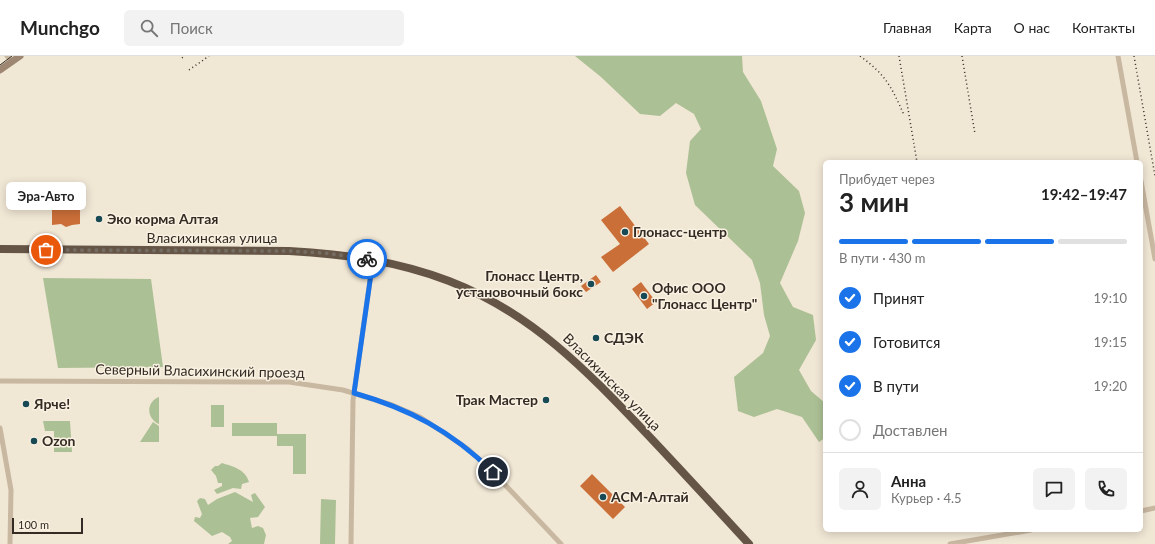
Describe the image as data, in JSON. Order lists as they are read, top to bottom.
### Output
{
  "streets": {
    "highway": ["Власихинская улица"],
    "street": ["Северный Власихинский проезд"]
  },
  "places": [
    "Эко корма Алтая",
    "Глонасс-центр",
    "Эра-Авто",
    "Глонасс Центр, установочный бокс",
    "Офис ООО \"Глонасс Центр\"",
    "СДЭК",
    "Трак Мастер",
    "Ярче!",
    "Ozon",
    "АСМ-Алтай"
  ],
  "scale_bar": "100 m",
  "page": {
    "header": "Munchgo",
    "search": "Поиск",
    "nav": [
      "Главная",
      "Карта",
      "О нас",
      "Контакты"
    ],
    "heading": ["3 мин", "Прибудет через", "19:42–19:47"],
    "panel": ["Анна", "Курьер · 4.5"],
    "bubble": "Эра-Авто",
    "bar": "В пути · 430 m",
    "list": [
      ["Принят", "19:10"],
      ["Готовится", "19:15"],
      ["В пути", "19:20"],
      "Доставлен"
    ],
    "scale": "100 m"
  }
}
